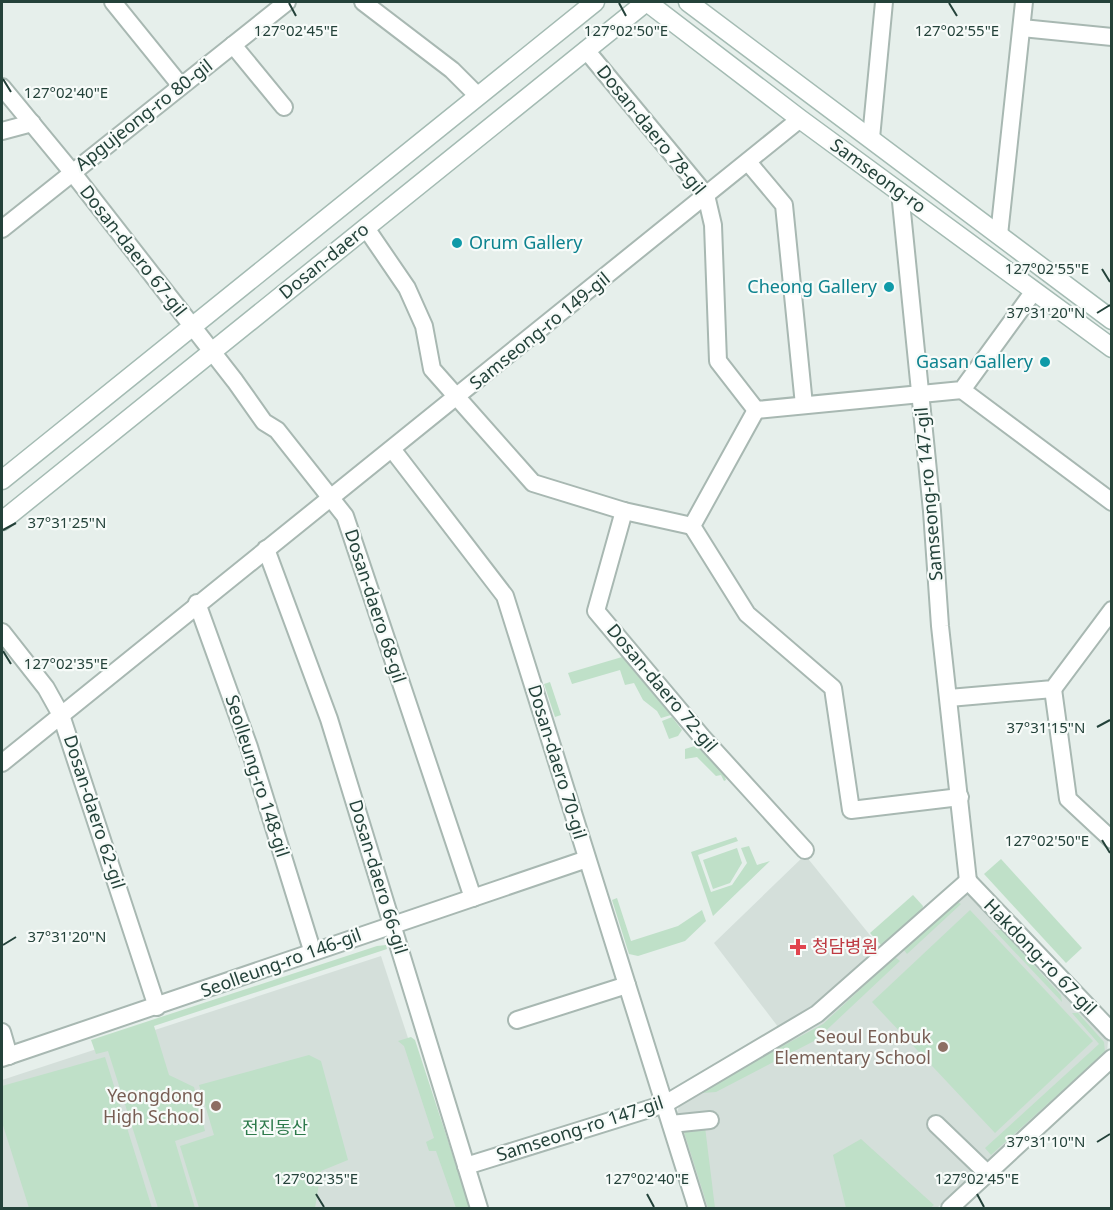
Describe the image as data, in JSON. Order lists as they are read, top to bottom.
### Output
{
  "streets": {
    "main road": ["Samseong-ro", "Dosan-daero"],
    "street": [
      "Apgujeong-ro 80-gil",
      "Dosan-daero 78-gil",
      "Dosan-daero 67-gil",
      "Samseong-ro 149-gil",
      "Samseong-ro 147-gil",
      "Dosan-daero 68-gil",
      "Dosan-daero 72-gil",
      "Dosan-daero 70-gil",
      "Seolleung-ro 148-gil",
      "Dosan-daero 62-gil",
      "Dosan-daero 66-gil",
      "Hakdong-ro 67-gil",
      "Seolleung-ro 146-gil"
    ]
  },
  "crossings": [
    ["Apgujeong-ro 80-gil", "Dosan-daero 67-gil"],
    ["Dosan-daero 78-gil", "Dosan-daero"],
    ["Dosan-daero 78-gil", "Samseong-ro 149-gil"],
    ["Samseong-ro", "Dosan-daero"],
    ["Samseong-ro", "Samseong-ro 149-gil"],
    ["Samseong-ro", "Samseong-ro 147-gil"],
    ["Dosan-daero 67-gil", "Dosan-daero"],
    ["Dosan-daero 67-gil", "Dosan-daero 68-gil"],
    ["Dosan-daero", "Dosan-daero 68-gil"],
    ["Samseong-ro 149-gil", "Dosan-daero 68-gil"],
    ["Samseong-ro 149-gil", "Dosan-daero 70-gil"],
    ["Samseong-ro 147-gil", "Dosan-daero 70-gil"],
    ["Samseong-ro 147-gil", "Dosan-daero 66-gil"],
    ["Samseong-ro 147-gil", "Hakdong-ro 67-gil"],
    ["Dosan-daero 68-gil", "Seolleung-ro 146-gil"],
    ["Dosan-daero 70-gil", "Seolleung-ro 146-gil"],
    ["Seolleung-ro 148-gil", "Seolleung-ro 146-gil"],
    ["Dosan-daero 62-gil", "Seolleung-ro 146-gil"],
    ["Dosan-daero 66-gil", "Seolleung-ro 146-gil"]
  ],
  "parks": ["전진동산"],
  "places": {
    "other": [
      "Orum Gallery",
      "Cheong Gallery",
      "Gasan Gallery",
      "Seoul Eonbuk Elementary School",
      "Yeongdong High School"
    ],
    "health": ["청담병원"]
  },
  "coordinates": [
    "127°02'45\"E",
    "127°02'50\"E",
    "127°02'55\"E",
    "127°02'40\"E",
    "37°31'20\"N",
    "37°31'25\"N",
    "127°02'35\"E",
    "37°31'15\"N",
    "37°31'10\"N"
  ]
}
